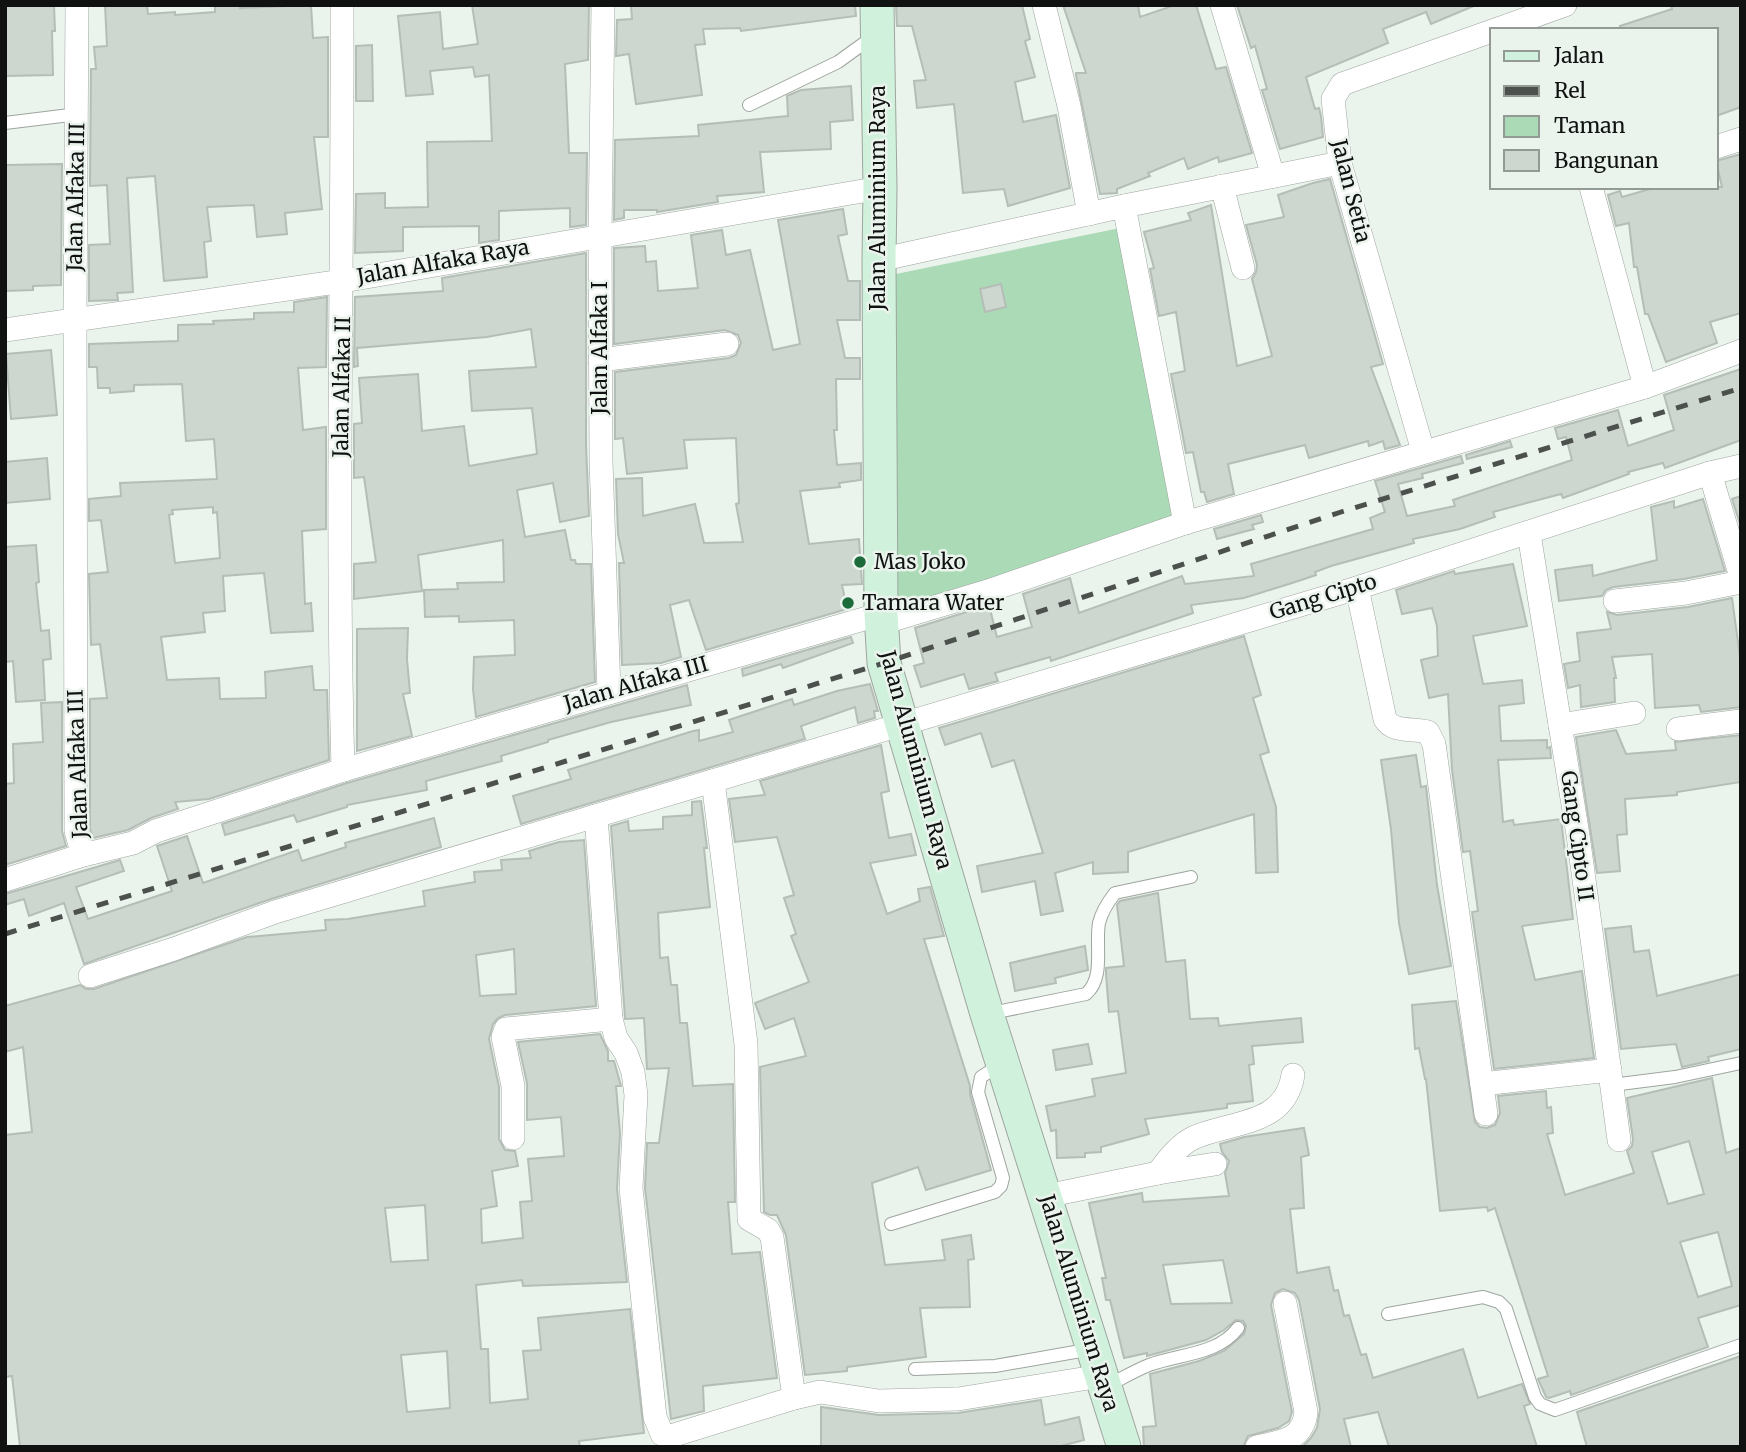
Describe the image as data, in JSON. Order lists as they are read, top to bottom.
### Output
{
  "streets": {
    "main road": ["Jalan Aluminium Raya"],
    "street": [
      "Jalan Setia",
      "Jalan Alfaka III",
      "Jalan Alfaka Raya",
      "Jalan Alfaka I",
      "Jalan Alfaka II",
      "Gang Cipto",
      "Gang Cipto II"
    ]
  },
  "crossings": [
    ["Jalan Setia", "Jalan Alfaka III"],
    ["Jalan Alfaka III", "Jalan Aluminium Raya"],
    ["Jalan Alfaka III", "Jalan Alfaka Raya"],
    ["Jalan Alfaka III", "Jalan Alfaka I"],
    ["Jalan Alfaka III", "Jalan Alfaka II"],
    ["Jalan Aluminium Raya", "Jalan Alfaka Raya"],
    ["Jalan Aluminium Raya", "Gang Cipto"],
    ["Jalan Alfaka Raya", "Jalan Alfaka I"],
    ["Jalan Alfaka Raya", "Jalan Alfaka II"],
    ["Gang Cipto", "Gang Cipto II"]
  ],
  "places": ["Mas Joko", "Tamara Water"],
  "legend": [
    "Jalan",
    "Rel",
    "Taman",
    "Bangunan"
  ]
}
